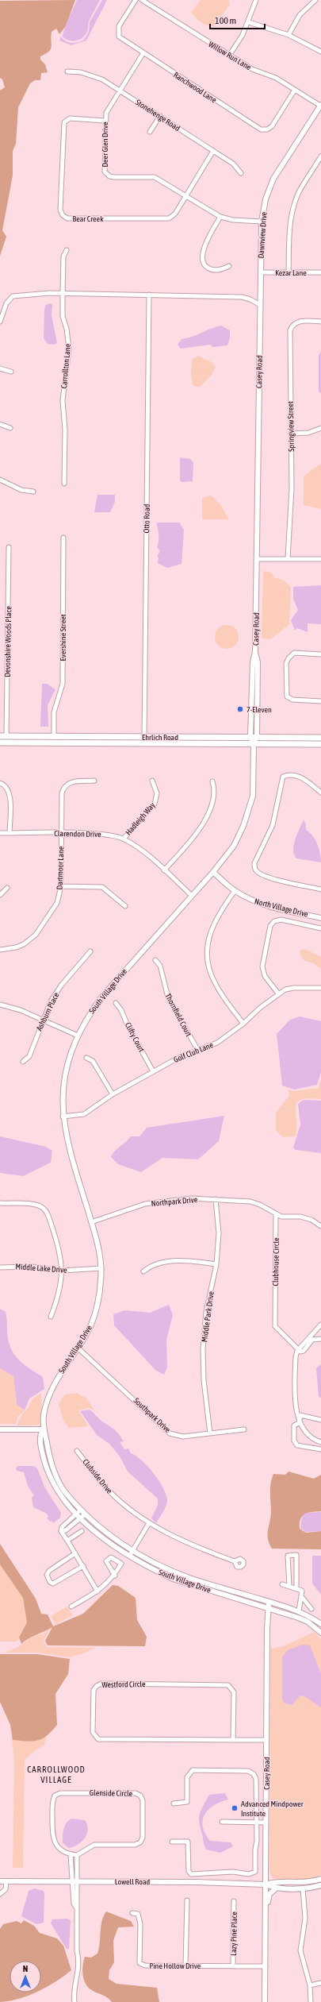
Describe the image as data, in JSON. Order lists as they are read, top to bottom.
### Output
{
  "streets": {
    "main road": ["Ehrlich Road"],
    "street": [
      "Willow Run Lane",
      "Ranchwood Lane",
      "Stonehenge Road",
      "Deer Glen Drive",
      "Bear Creek",
      "Dawnview Drive",
      "Kezar Lane",
      "Carrollton Lane",
      "Casey Road",
      "Springview Street",
      "Otto Road",
      "Evershine Street",
      "Devonshire Woods Place",
      "Hadleigh Way",
      "Clarendon Drive",
      "Dartmoor Lane",
      "North Village Drive",
      "South Village Drive",
      "Ashburn Place",
      "Thornfield Court",
      "Clifty Court",
      "Golf Club Lane",
      "Northpark Drive",
      "Clubhouse Circle",
      "Middle Lake Drive",
      "Middle Park Drive",
      "Southpark Drive",
      "Clubside Drive",
      "Westford Circle",
      "Glenside Circle",
      "Lowell Road",
      "Lazy Pine Place",
      "Pine Hollow Drive"
    ]
  },
  "crossings": [
    ["Willow Run Lane", "Ranchwood Lane"],
    ["Willow Run Lane", "Dawnview Drive"],
    ["Ranchwood Lane", "Deer Glen Drive"],
    ["Stonehenge Road", "Deer Glen Drive"],
    ["Stonehenge Road", "Bear Creek"],
    ["Deer Glen Drive", "Bear Creek"],
    ["Deer Glen Drive", "Dawnview Drive"],
    ["Dawnview Drive", "Kezar Lane"],
    ["Dawnview Drive", "Casey Road"],
    ["Casey Road", "Ehrlich Road"],
    ["Casey Road", "South Village Drive"],
    ["Casey Road", "Westford Circle"],
    ["Casey Road", "Lowell Road"],
    ["Casey Road", "Pine Hollow Drive"],
    ["Otto Road", "Ehrlich Road"],
    ["Evershine Street", "Ehrlich Road"],
    ["Devonshire Woods Place", "Ehrlich Road"],
    ["Ehrlich Road", "South Village Drive"],
    ["Hadleigh Way", "Clarendon Drive"],
    ["Clarendon Drive", "Dartmoor Lane"],
    ["Clarendon Drive", "South Village Drive"],
    ["North Village Drive", "South Village Drive"],
    ["South Village Drive", "Golf Club Lane"],
    ["South Village Drive", "Northpark Drive"],
    ["South Village Drive", "Middle Lake Drive"],
    ["South Village Drive", "Southpark Drive"],
    ["Thornfield Court", "Golf Club Lane"],
    ["Clifty Court", "Golf Club Lane"],
    ["Northpark Drive", "Clubhouse Circle"],
    ["Northpark Drive", "Middle Park Drive"],
    ["Middle Park Drive", "Southpark Drive"],
    ["Lazy Pine Place", "Pine Hollow Drive"]
  ],
  "districts": ["CARROLLWOOD VILLAGE"],
  "places": ["7-Eleven", "Advanced Mindpower Institute"],
  "scale_bar": "100 m",
  "north": "top"
}
